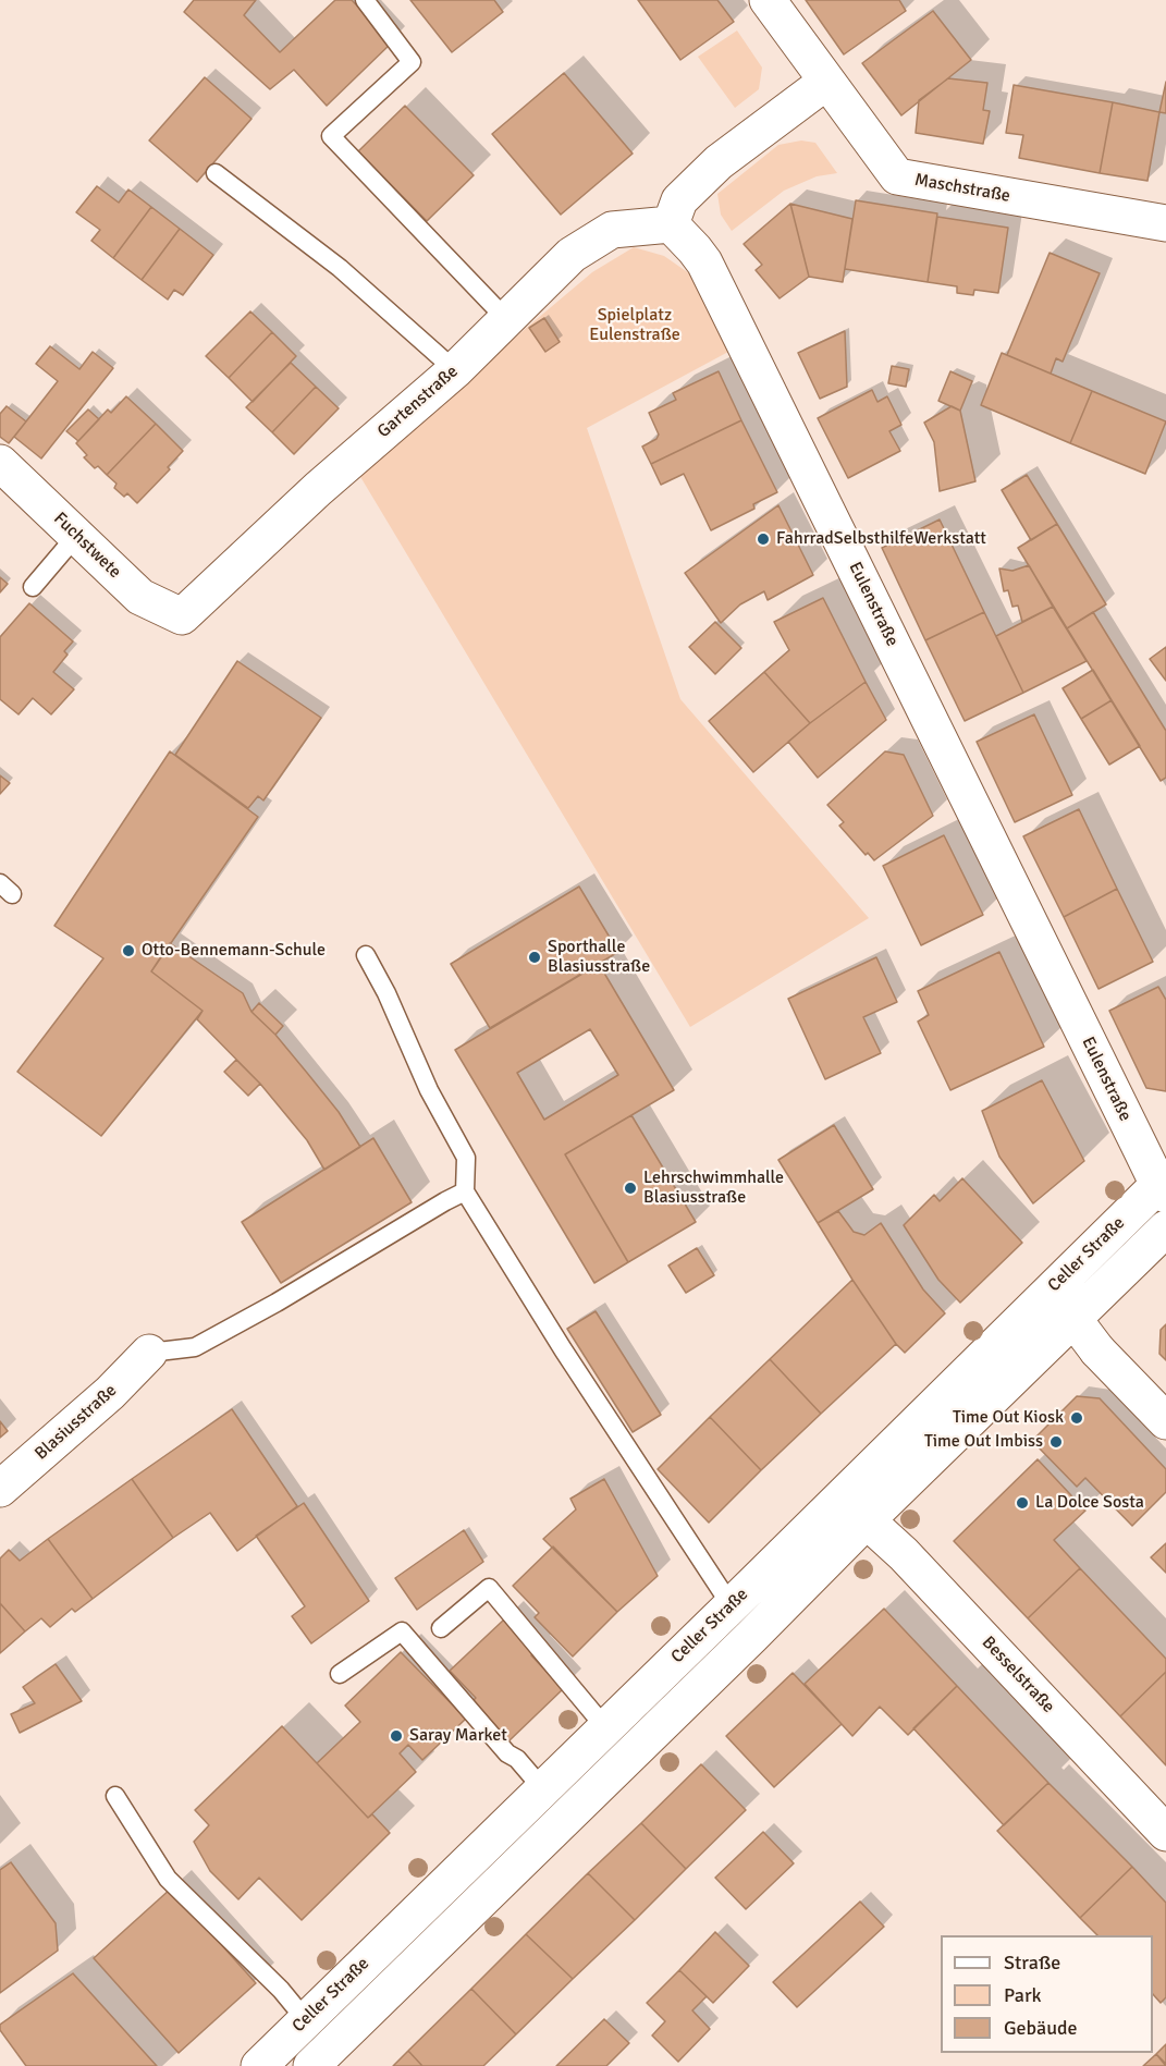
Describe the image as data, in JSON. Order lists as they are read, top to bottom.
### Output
{
  "streets": {
    "street": [
      "Maschstraße",
      "Gartenstraße",
      "Fuchstwete",
      "Eulenstraße",
      "Celler Straße",
      "Blasiusstraße",
      "Besselstraße"
    ]
  },
  "crossings": [
    ["Gartenstraße", "Fuchstwete"],
    ["Gartenstraße", "Eulenstraße"],
    ["Eulenstraße", "Celler Straße"],
    ["Celler Straße", "Besselstraße"]
  ],
  "parks": ["Spielplatz Eulenstraße"],
  "places": [
    "FahrradSelbsthilfeWerkstatt",
    "Otto-Bennemann-Schule",
    "Sporthalle Blasiusstraße",
    "Lehrschwimmhalle Blasiusstraße",
    "Time Out Kiosk",
    "Time Out Imbiss",
    "La Dolce Sosta",
    "Saray Market"
  ],
  "legend": ["Straße", "Park", "Gebäude"]
}
